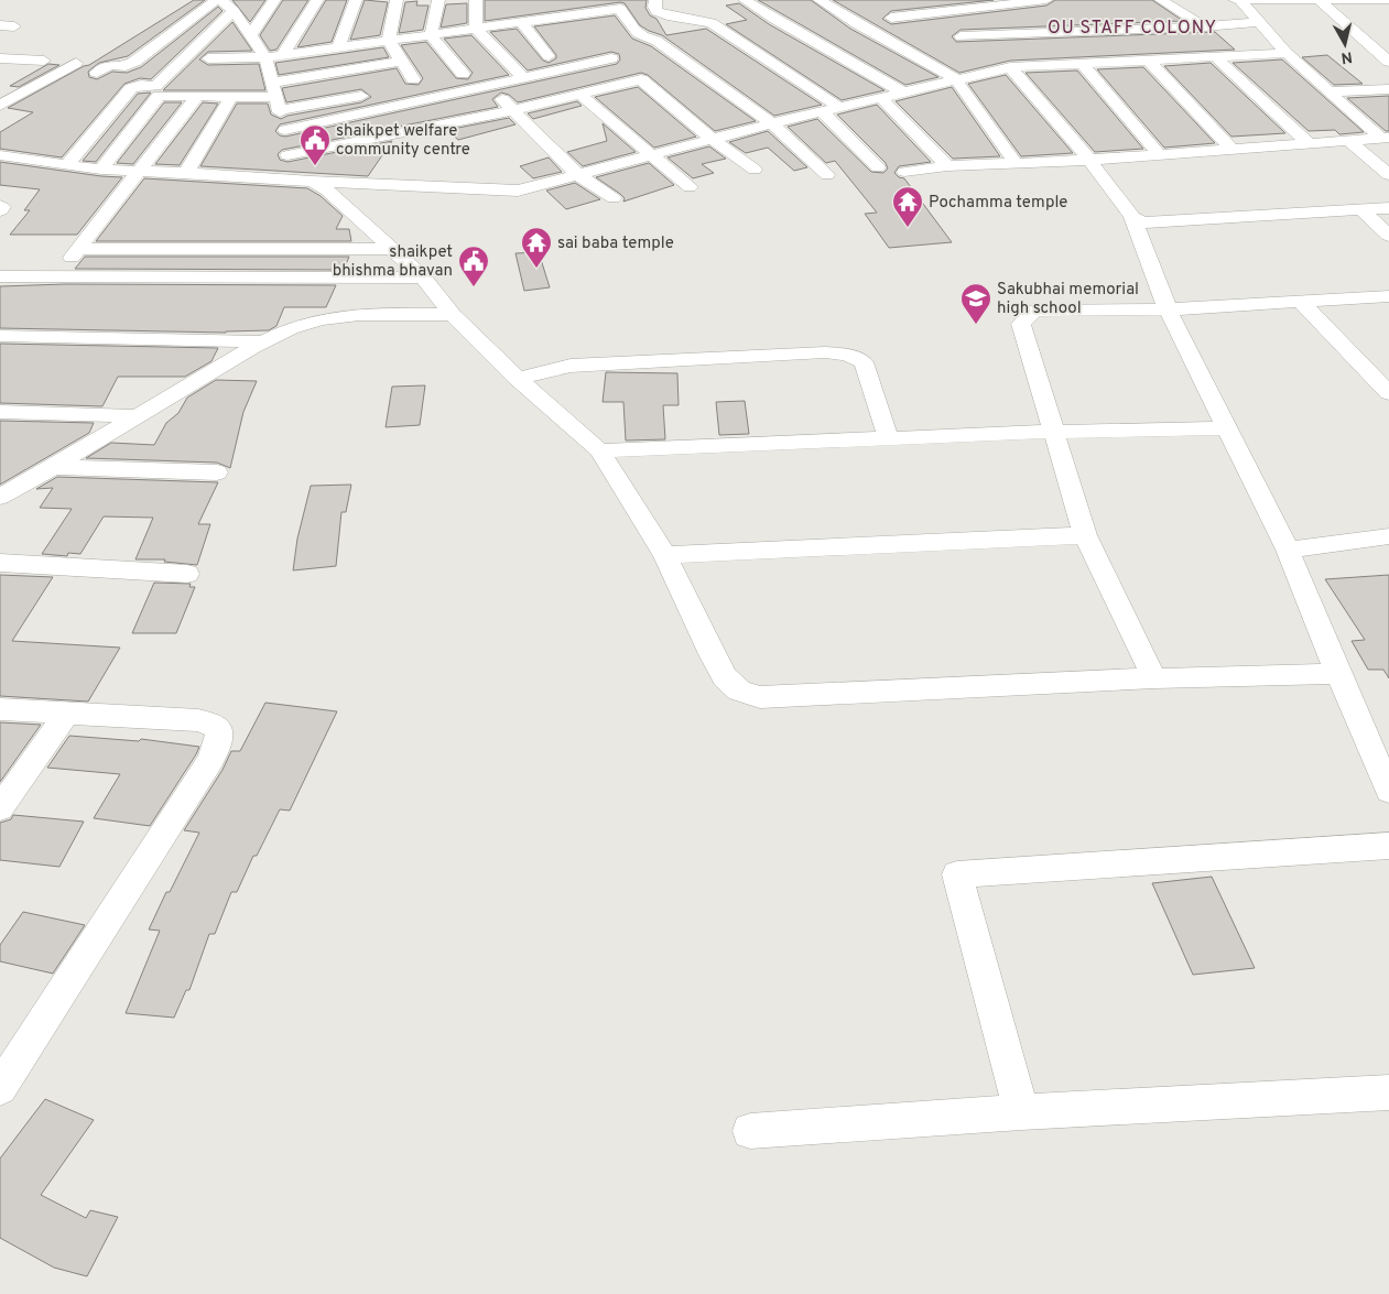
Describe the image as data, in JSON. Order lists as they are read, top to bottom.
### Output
{
  "districts": ["OU STAFF COLONY"],
  "places": {
    "public building": ["shaikpet welfare community centre", "shaikpet bhishma bhavan"],
    "temple": ["Pochamma temple", "sai baba temple"],
    "school or university": ["Sakubhai memorial high school"]
  },
  "north": "bottom"
}
